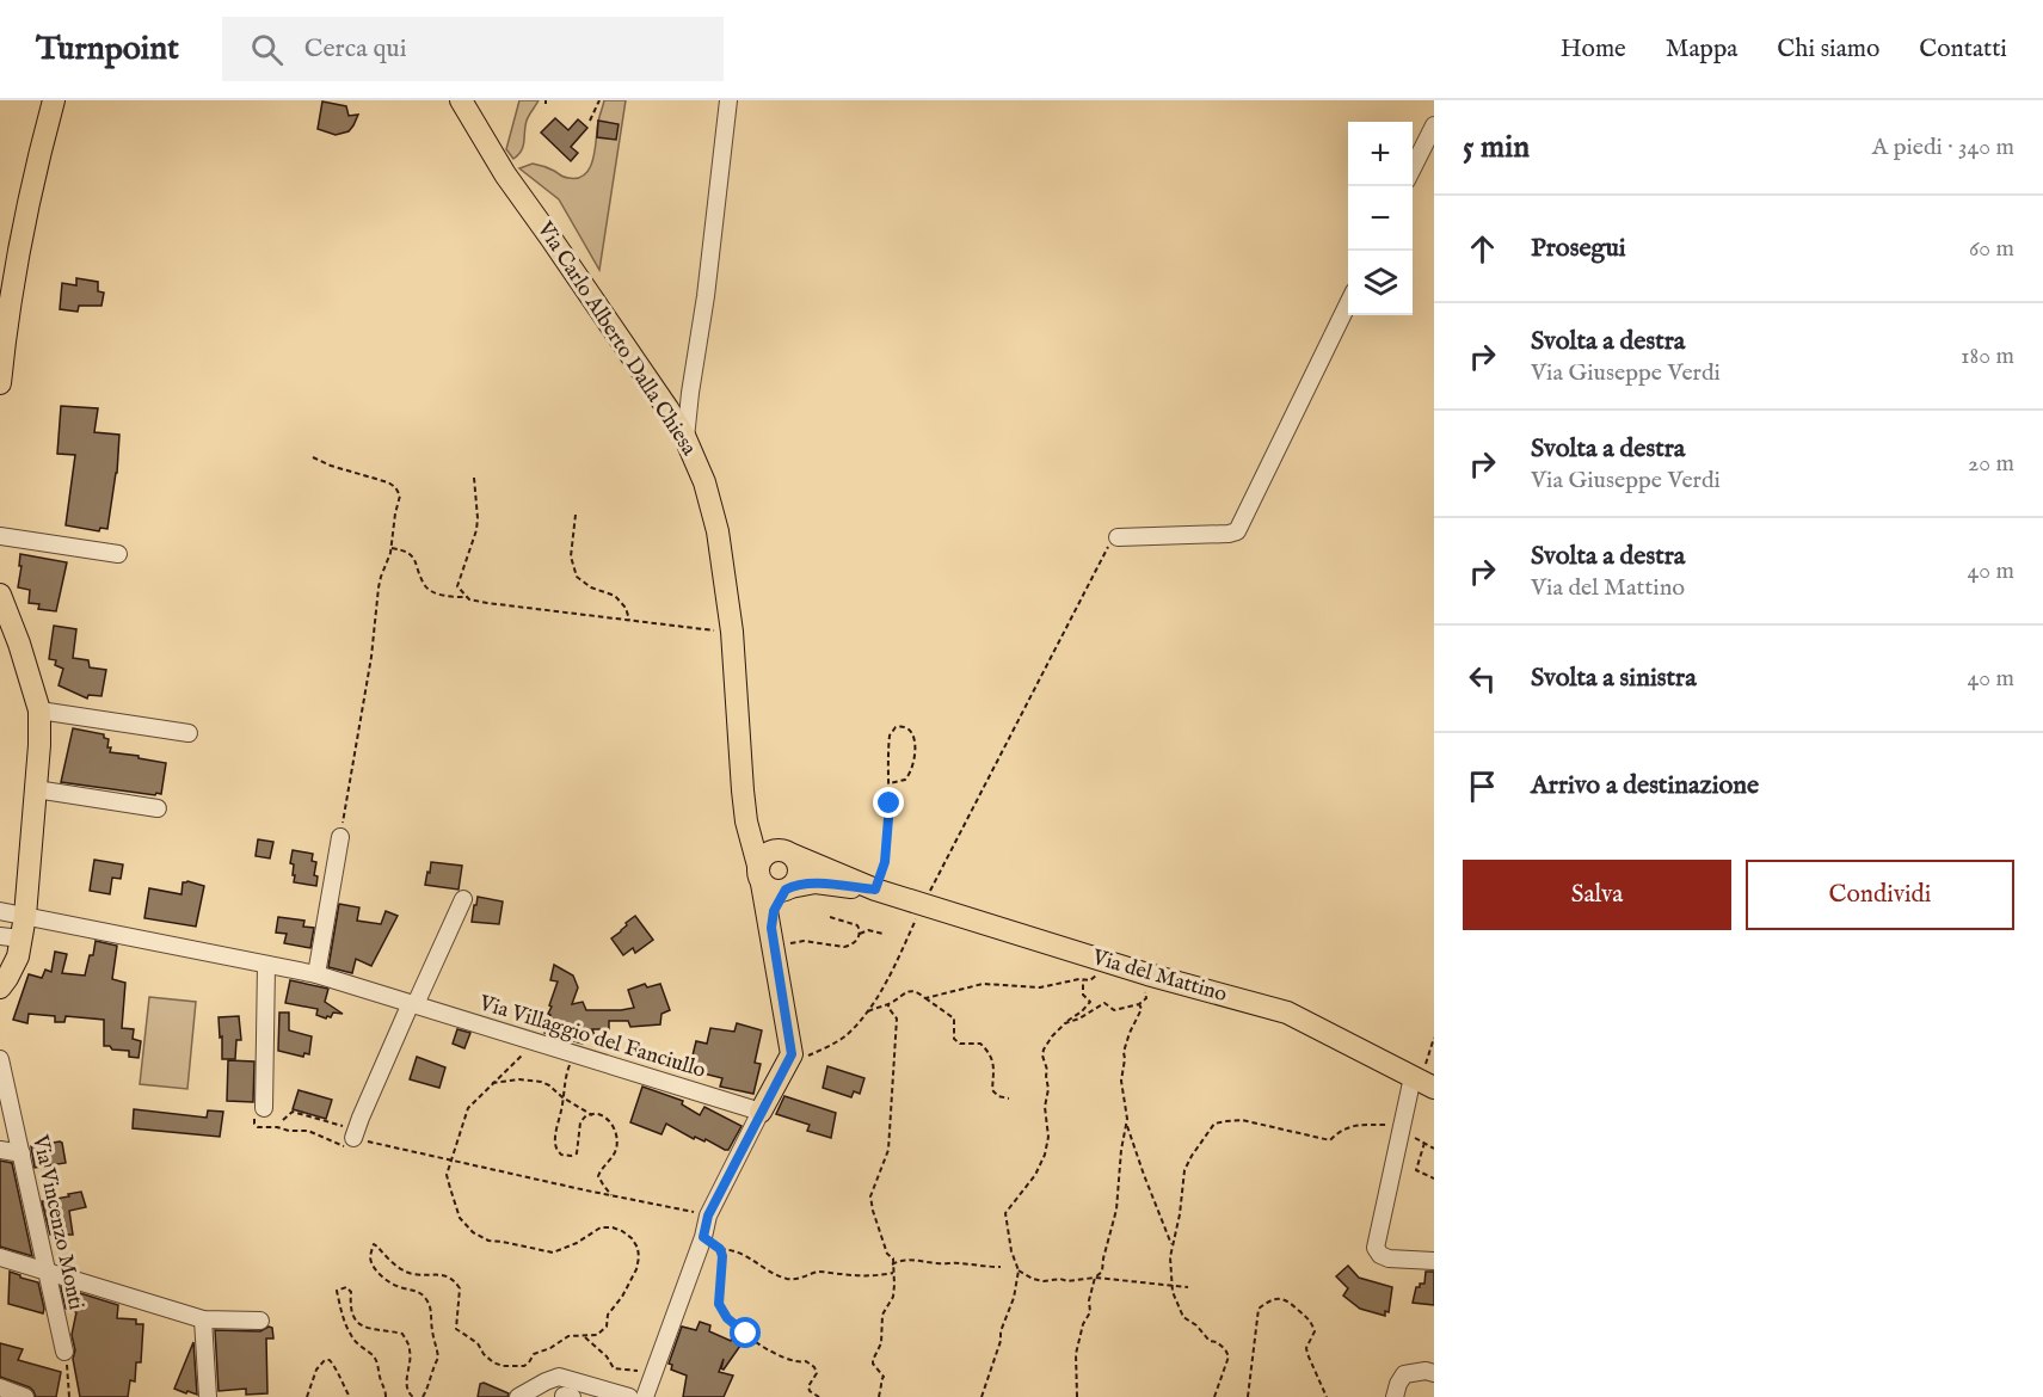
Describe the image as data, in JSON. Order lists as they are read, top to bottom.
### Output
{
  "streets": {
    "main road": ["Via Carlo Alberto Dalla Chiesa", "Via del Mattino"],
    "street": ["Via Villaggio del Fanciullo", "Via Vincenzo Monti"]
  },
  "crossings": [
    ["Via Carlo Alberto Dalla Chiesa", "Via del Mattino"]
  ],
  "page": {
    "header": "Turnpoint",
    "search": "Cerca qui",
    "nav": [
      "Home",
      "Mappa",
      "Chi siamo",
      "Contatti"
    ],
    "heading": ["5 min", "A piedi · 340 m"],
    "map_buttons": ["+", "−"],
    "list": [
      ["Prosegui", "60 m"],
      ["Svolta a destra", "Via Giuseppe Verdi", "180 m"],
      ["Svolta a destra", "Via Giuseppe Verdi", "20 m"],
      ["Svolta a destra", "Via del Mattino", "40 m"],
      ["Svolta a sinistra", "40 m"],
      "Arrivo a destinazione"
    ],
    "buttons": ["Salva", "Condividi"]
  }
}
